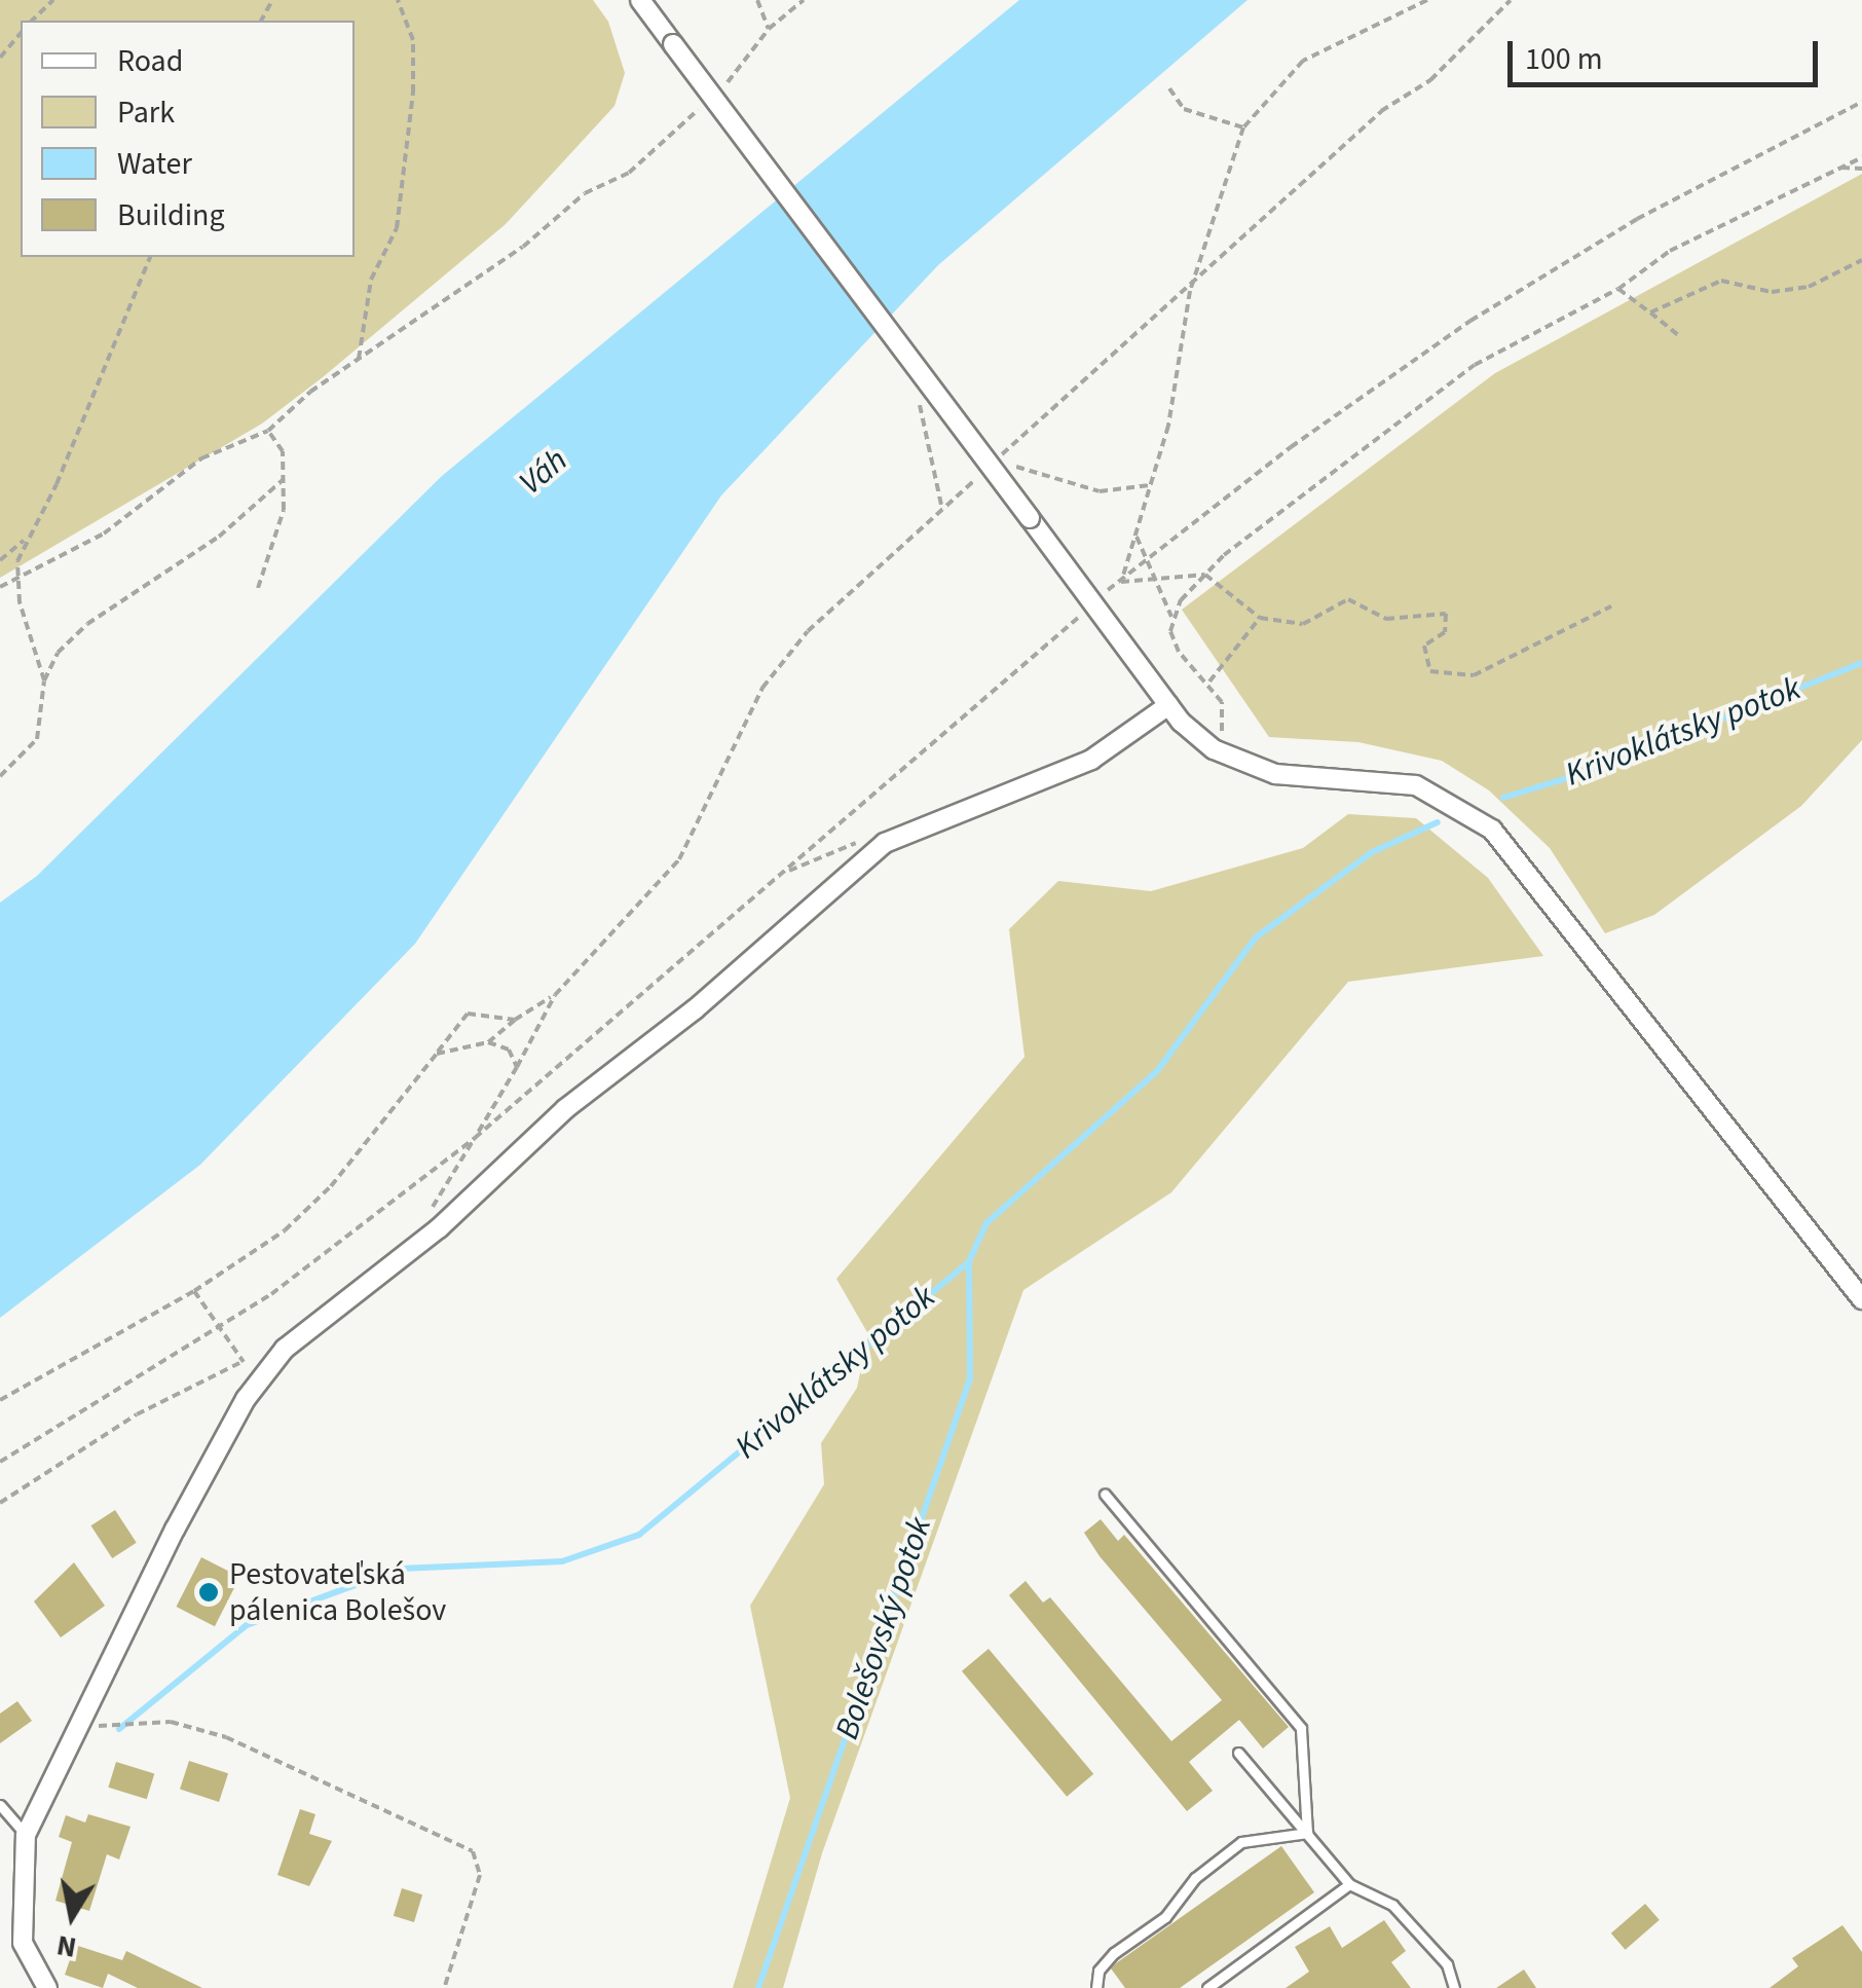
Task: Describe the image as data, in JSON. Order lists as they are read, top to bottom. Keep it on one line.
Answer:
{"water":["Váh","Krivoklátsky potok","Bolešovský potok"],"places":["Pestovateľská pálenica Bolešov"],"legend":["Road","Park","Water","Building"],"scale_bar":"100 m","north":"bottom"}
